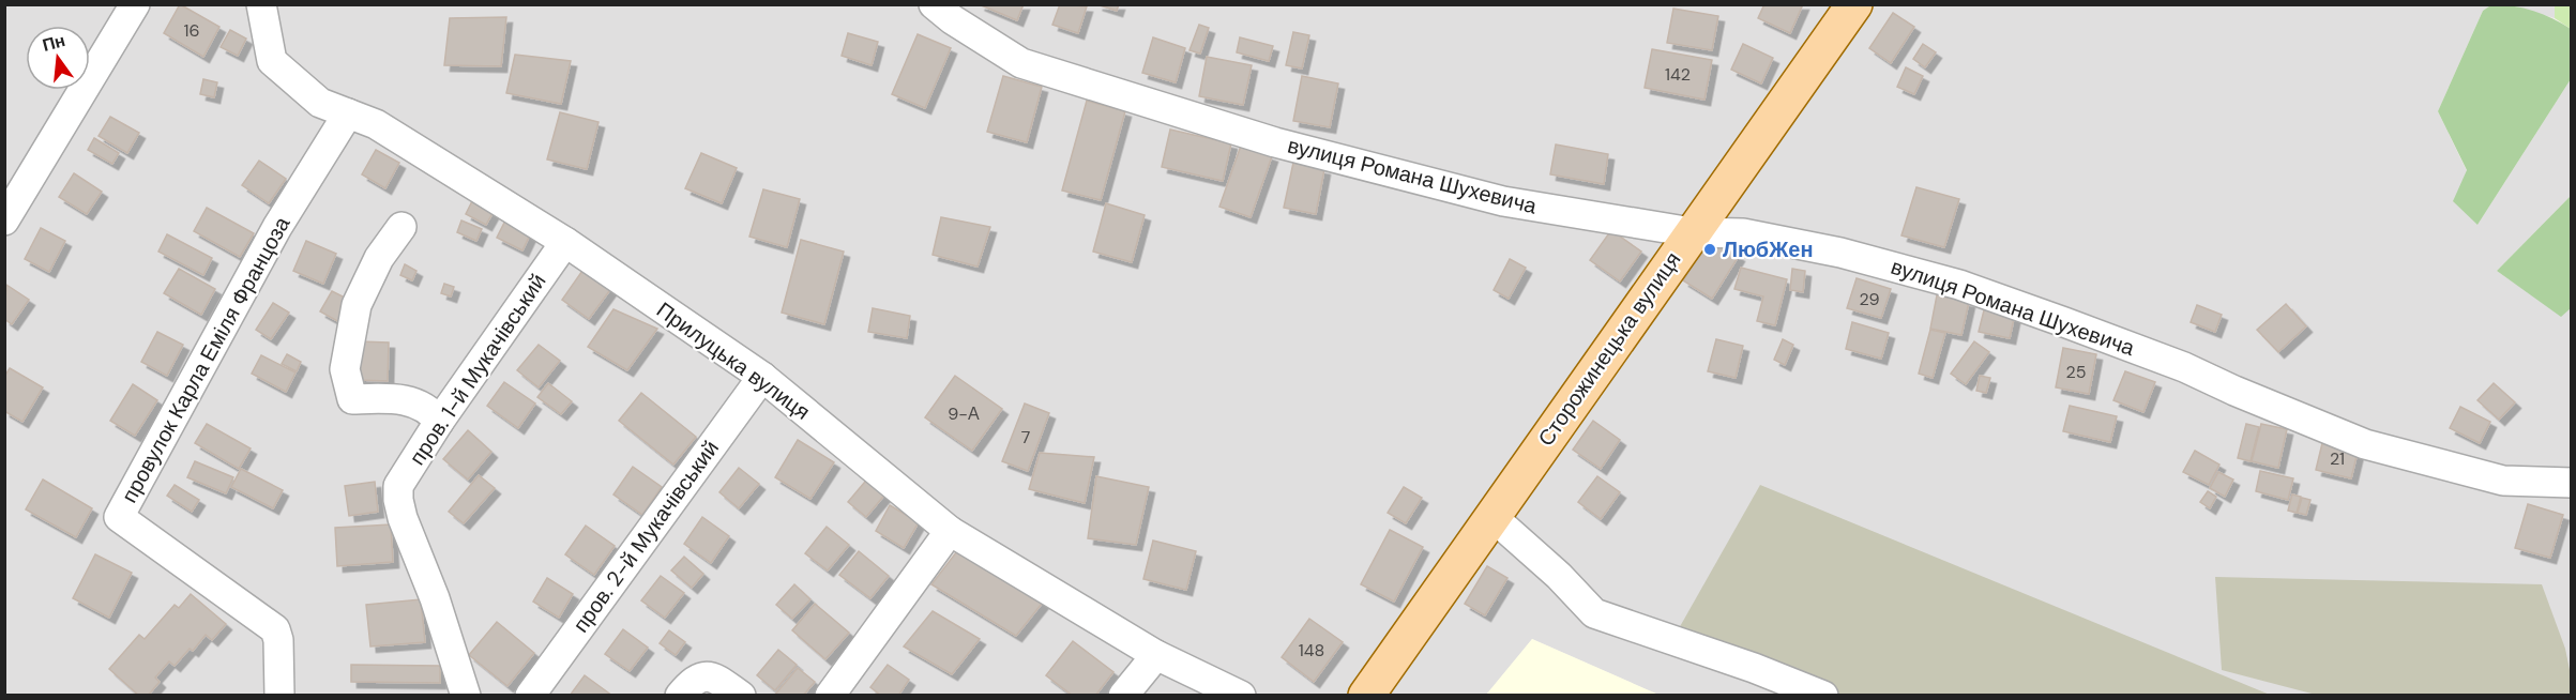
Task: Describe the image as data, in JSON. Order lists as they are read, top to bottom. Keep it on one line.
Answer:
{"streets":{"main road":["Сторожинецька вулиця"],"street":["вулиця Романа Шухевича","провулок Карла Еміля Францоза","Прилуцька вулиця","пров. 1-й Мукачівський","пров. 2-й Мукачівський"]},"crossings":[["вулиця Романа Шухевича","Сторожинецька вулиця"],["провулок Карла Еміля Францоза","Прилуцька вулиця"],["Прилуцька вулиця","пров. 1-й Мукачівський"],["Прилуцька вулиця","пров. 2-й Мукачівський"]],"places":["ЛюбЖен"],"house_numbers":["16","142","29","25","9-А","7","21","148"],"north":"top"}
